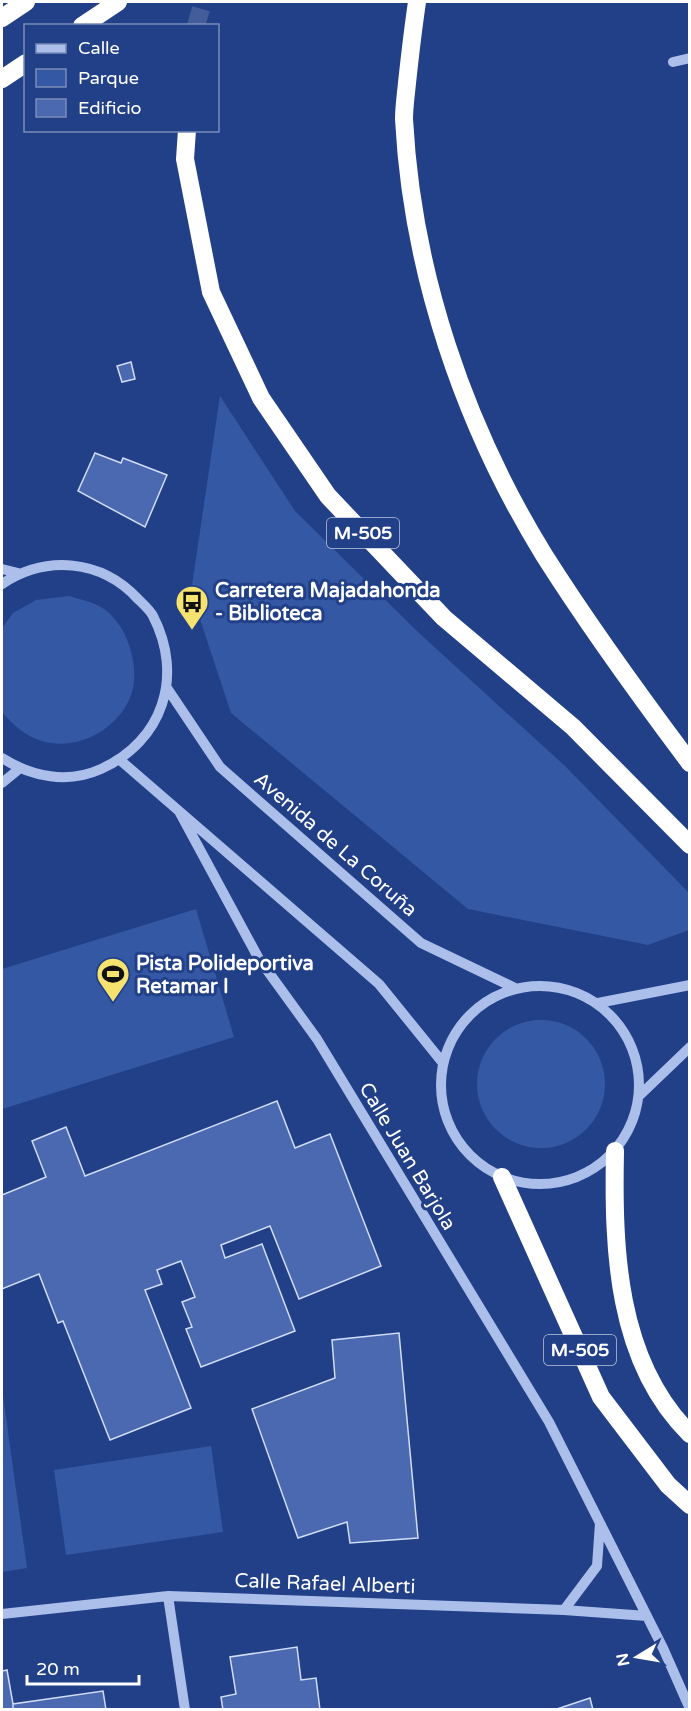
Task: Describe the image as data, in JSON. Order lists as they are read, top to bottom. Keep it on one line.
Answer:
{"streets":{"highway":["M-505"],"street":["Avenida de La Coruña","Calle Juan Barjola","Calle Rafael Alberti"]},"crossings":[["M-505","Avenida de La Coruña"],["Calle Juan Barjola","Calle Rafael Alberti"]],"places":{"bus stop":["Carretera Majadahonda - Biblioteca"],"sports":["Pista Polideportiva Retamar I"]},"legend":["Calle","Parque","Edificio"],"scale_bar":"20 m","north":"left"}
